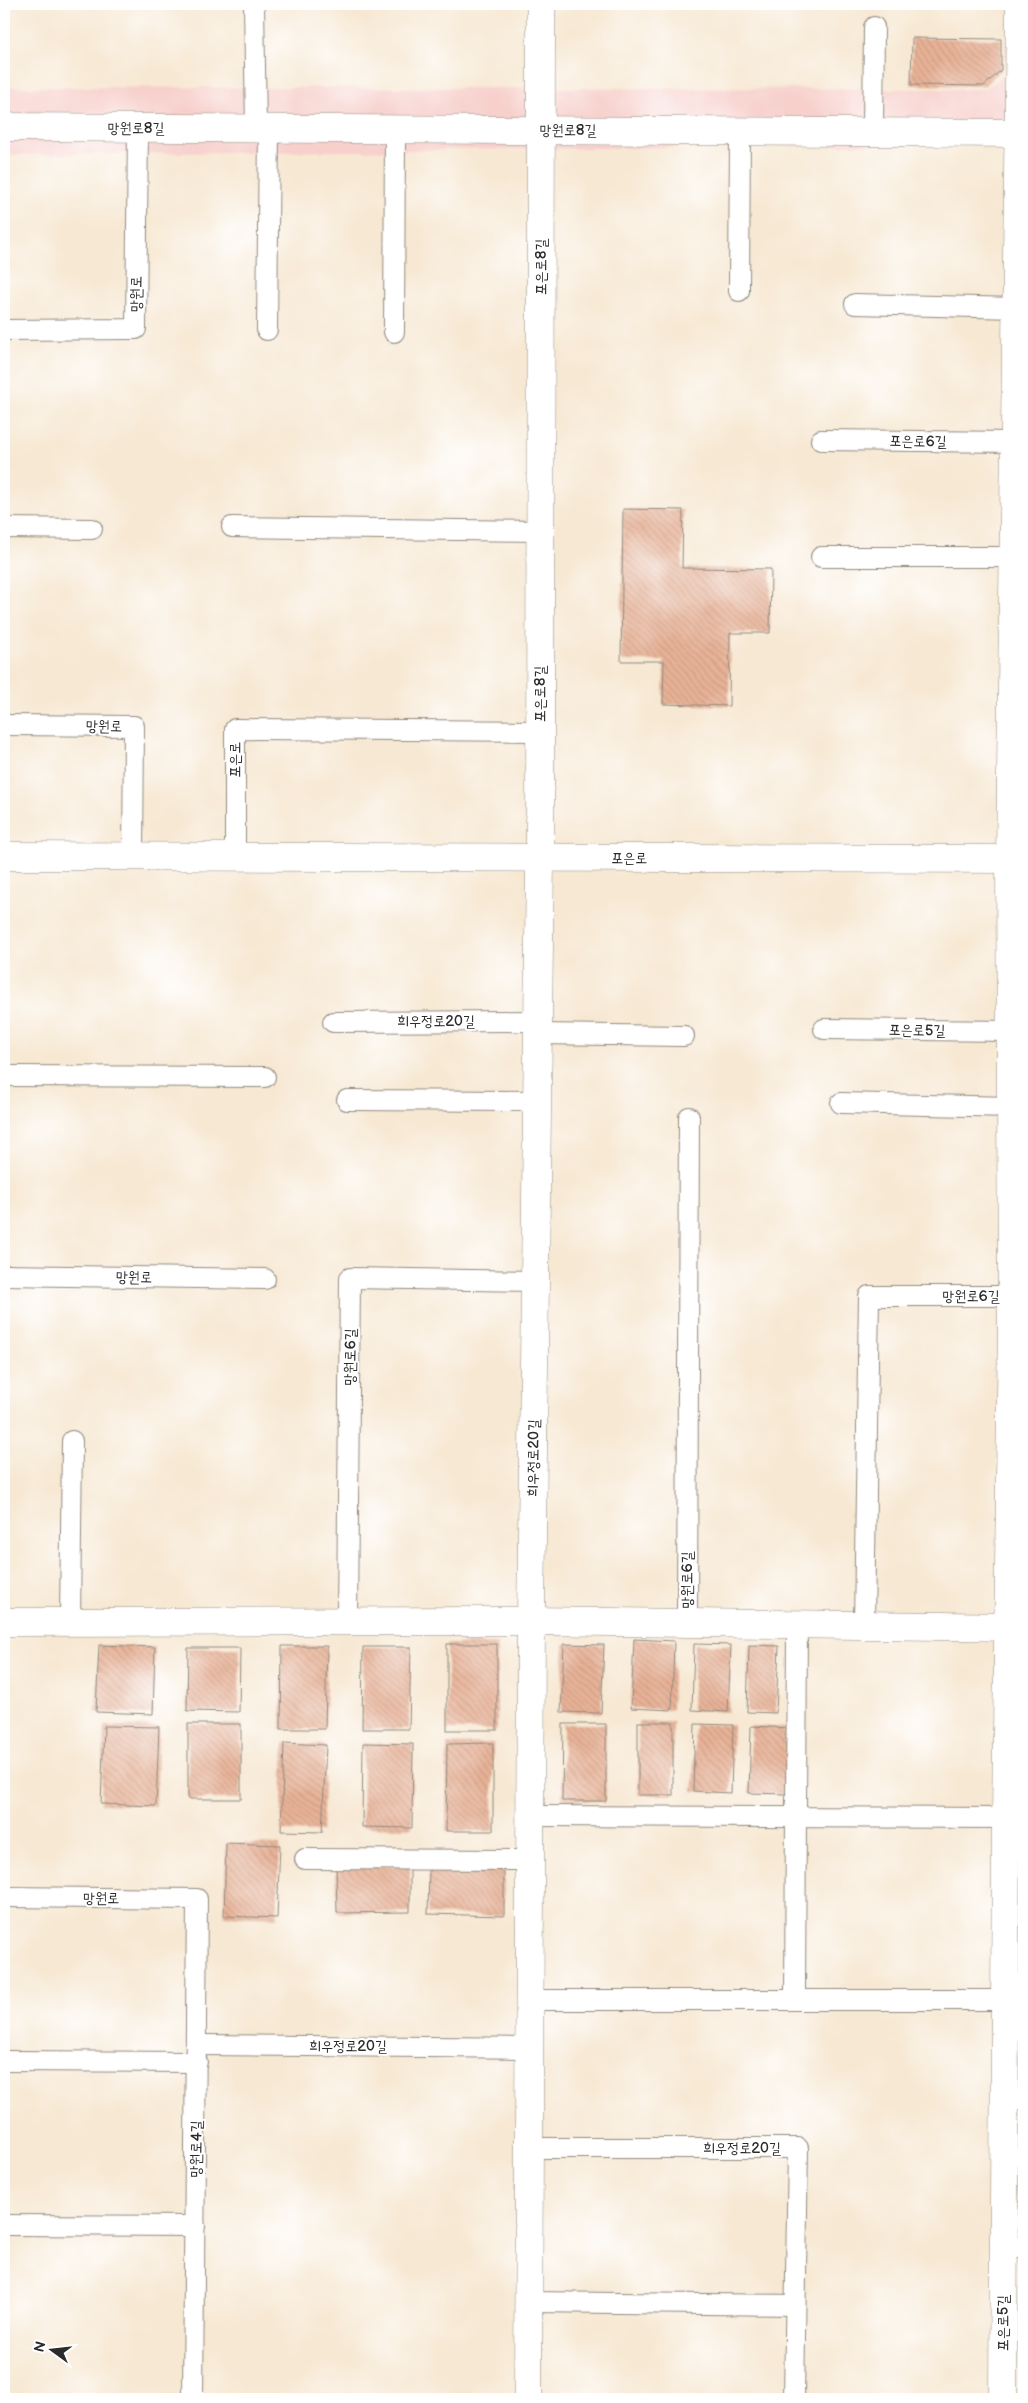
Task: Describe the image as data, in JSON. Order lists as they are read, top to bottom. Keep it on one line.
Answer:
{"streets":{"street":["망원로8길","포은로8길","포은로","희우정로20길","포은로5길","망원로6길"],"lane":["망원로","포은로6길","망원로4길"]},"crossings":[["망원로8길","포은로8길"],["망원로8길","망원로"],["포은로8길","포은로"],["포은로8길","희우정로20길"],["망원로","포은로"],["망원로","망원로4길"],["포은로","희우정로20길"],["포은로","포은로5길"],["희우정로20길","망원로6길"],["희우정로20길","망원로4길"],["포은로5길","망원로6길"]],"north":"left"}
